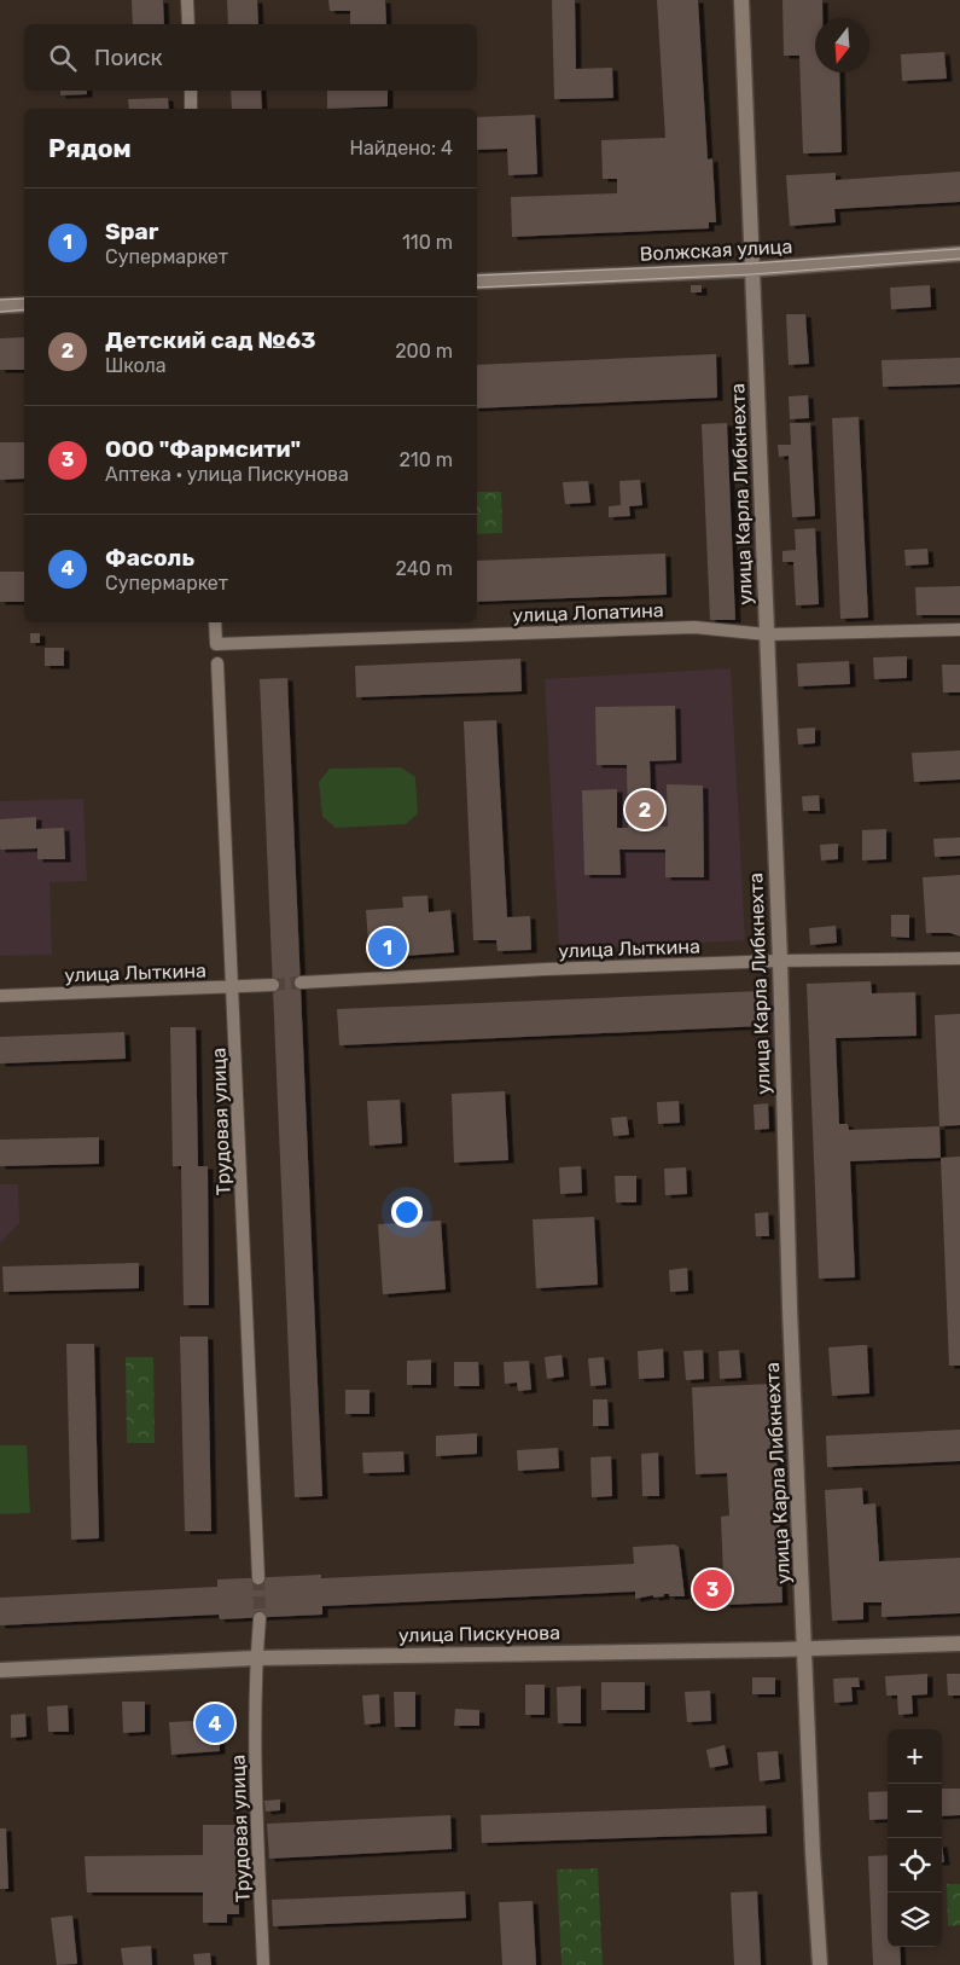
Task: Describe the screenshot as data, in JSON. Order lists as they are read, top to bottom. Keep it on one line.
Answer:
{"streets":{"street":["Волжская улица","улица Карла Либкнехта","улица Лопатина","улица Лыткина","Трудовая улица","улица Пискунова"]},"crossings":[["Волжская улица","улица Карла Либкнехта"],["улица Карла Либкнехта","улица Лопатина"],["улица Карла Либкнехта","улица Лыткина"],["улица Карла Либкнехта","улица Пискунова"],["улица Лыткина","Трудовая улица"],["Трудовая улица","улица Пискунова"]],"north":"bottom","page":{"search":"Поиск","heading":["Рядом","Найдено: 4"],"list":[{"mark":"1","name":"Spar","note":"Супермаркет","value":"110 m"},{"mark":"2","name":"Детский сад №63","note":"Школа","value":"200 m"},{"mark":"3","name":"ООО \"Фармсити\"","note":"Аптека · улица Пискунова","value":"210 m"},{"mark":"4","name":"Фасоль","note":"Супермаркет","value":"240 m"}],"pins":["2","1","3","4"],"map_buttons":["+","−"]}}
